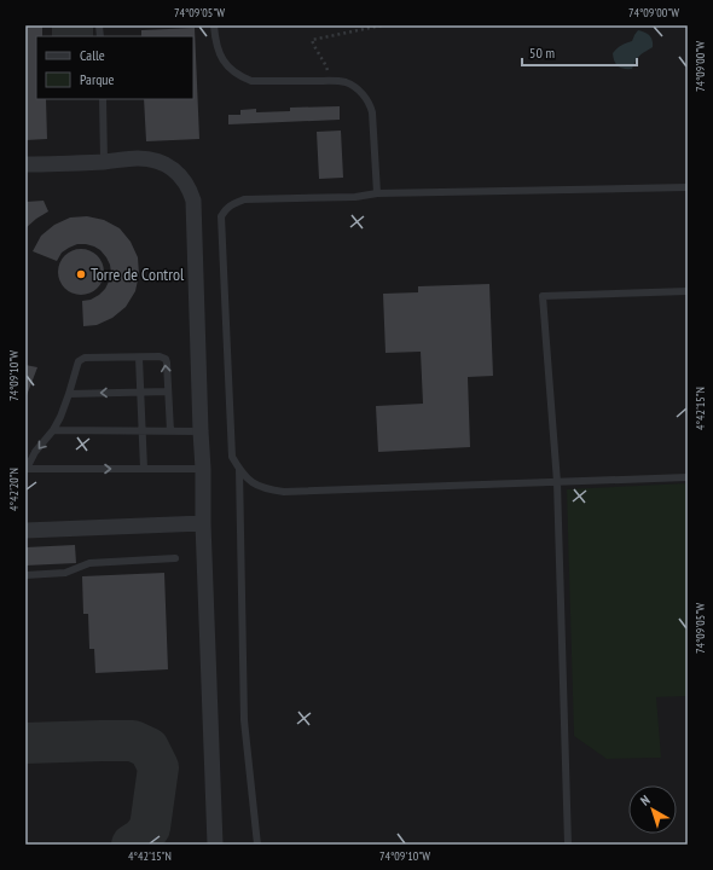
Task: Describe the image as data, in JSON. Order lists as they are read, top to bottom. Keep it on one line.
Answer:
{"places":["Torre de Control"],"legend":["Calle","Parque"],"scale_bar":"50 m","north":"top left","coordinates":["74°09'05\"W","74°09'00\"W","74°09'10\"W","4°42'15\"N","4°42'20\"N"]}
